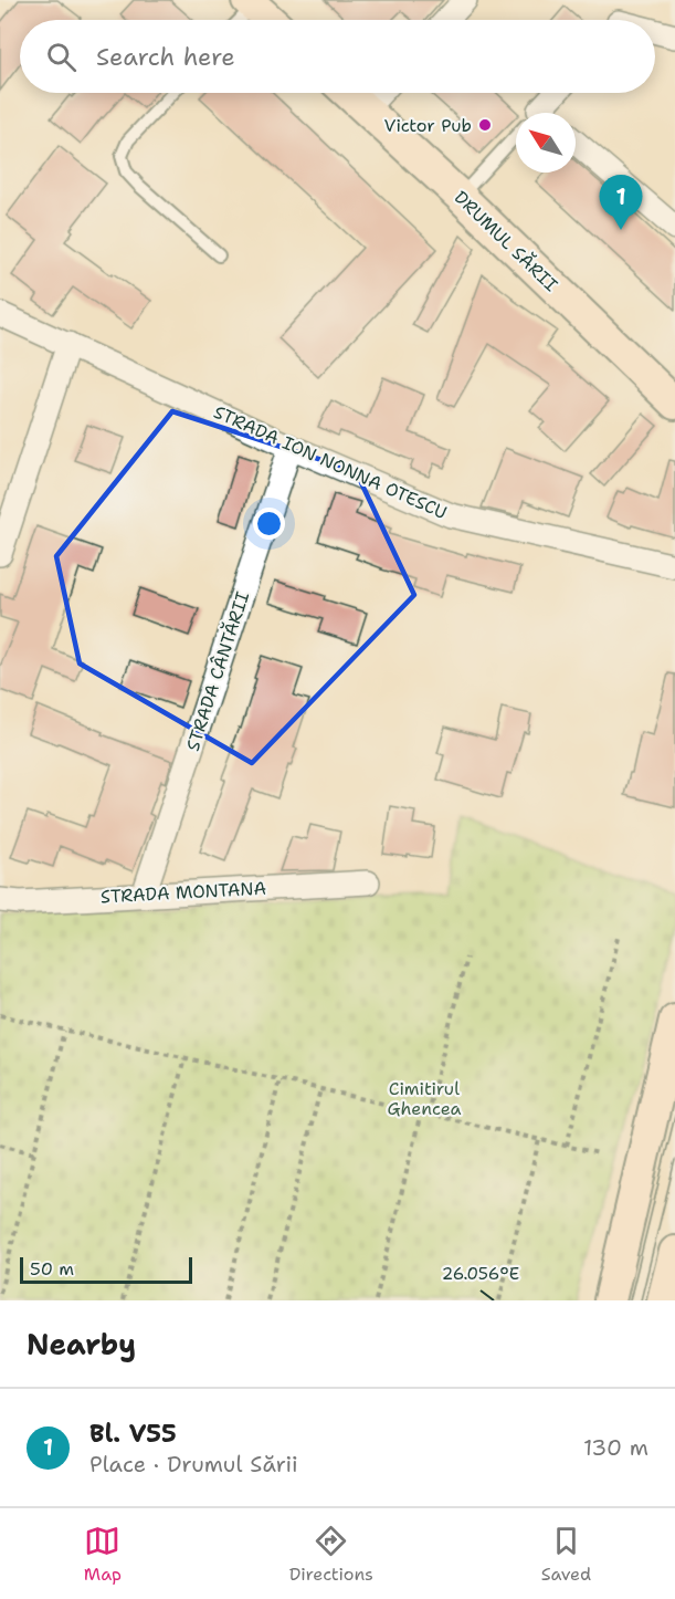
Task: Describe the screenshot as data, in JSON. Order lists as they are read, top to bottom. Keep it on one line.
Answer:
{"streets":{"main road":["DRUMUL SĂRII"],"street":["STRADA ION NONNA OTESCU","STRADA CÂNTĂRII","STRADA MONTANA"]},"crossings":[["STRADA ION NONNA OTESCU","STRADA CÂNTĂRII"],["STRADA CÂNTĂRII","STRADA MONTANA"]],"parks":["Cimitirul Ghencea"],"places":["Victor Pub"],"scale_bar":"50 m","north":"top left","page":{"search":"Search here","pins":"1","scale":"50 m","heading":"Nearby","list":[{"mark":"1","name":"Bl. V55","note":"Place · Drumul Sării","value":"130 m"}],"nav":["Map","Directions","Saved"]},"coordinates":["26.056°E"]}
